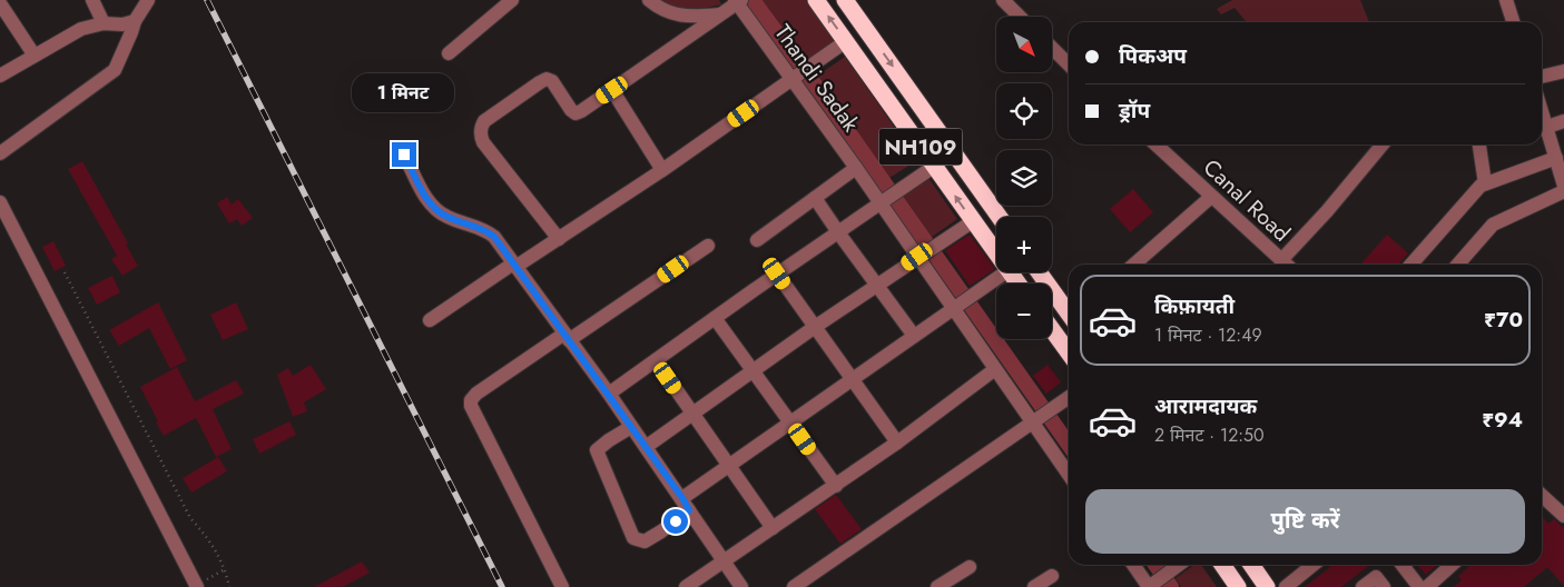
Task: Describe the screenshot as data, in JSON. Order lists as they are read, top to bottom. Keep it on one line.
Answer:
{"streets":{"highway":["NH109"],"street":["Thandi Sadak","Canal Road"]},"north":"bottom right","page":{"map_buttons":["+","−"],"banner":["पिकअप","ड्रॉप"],"bubble":"1 मिनट","list":[{"name":"किफ़ायती","note":"1 मिनट · 12:49","value":"₹70"},{"name":"आरामदायक","note":"2 मिनट · 12:50","value":"₹94"}],"buttons":"पुष्टि करें"}}
